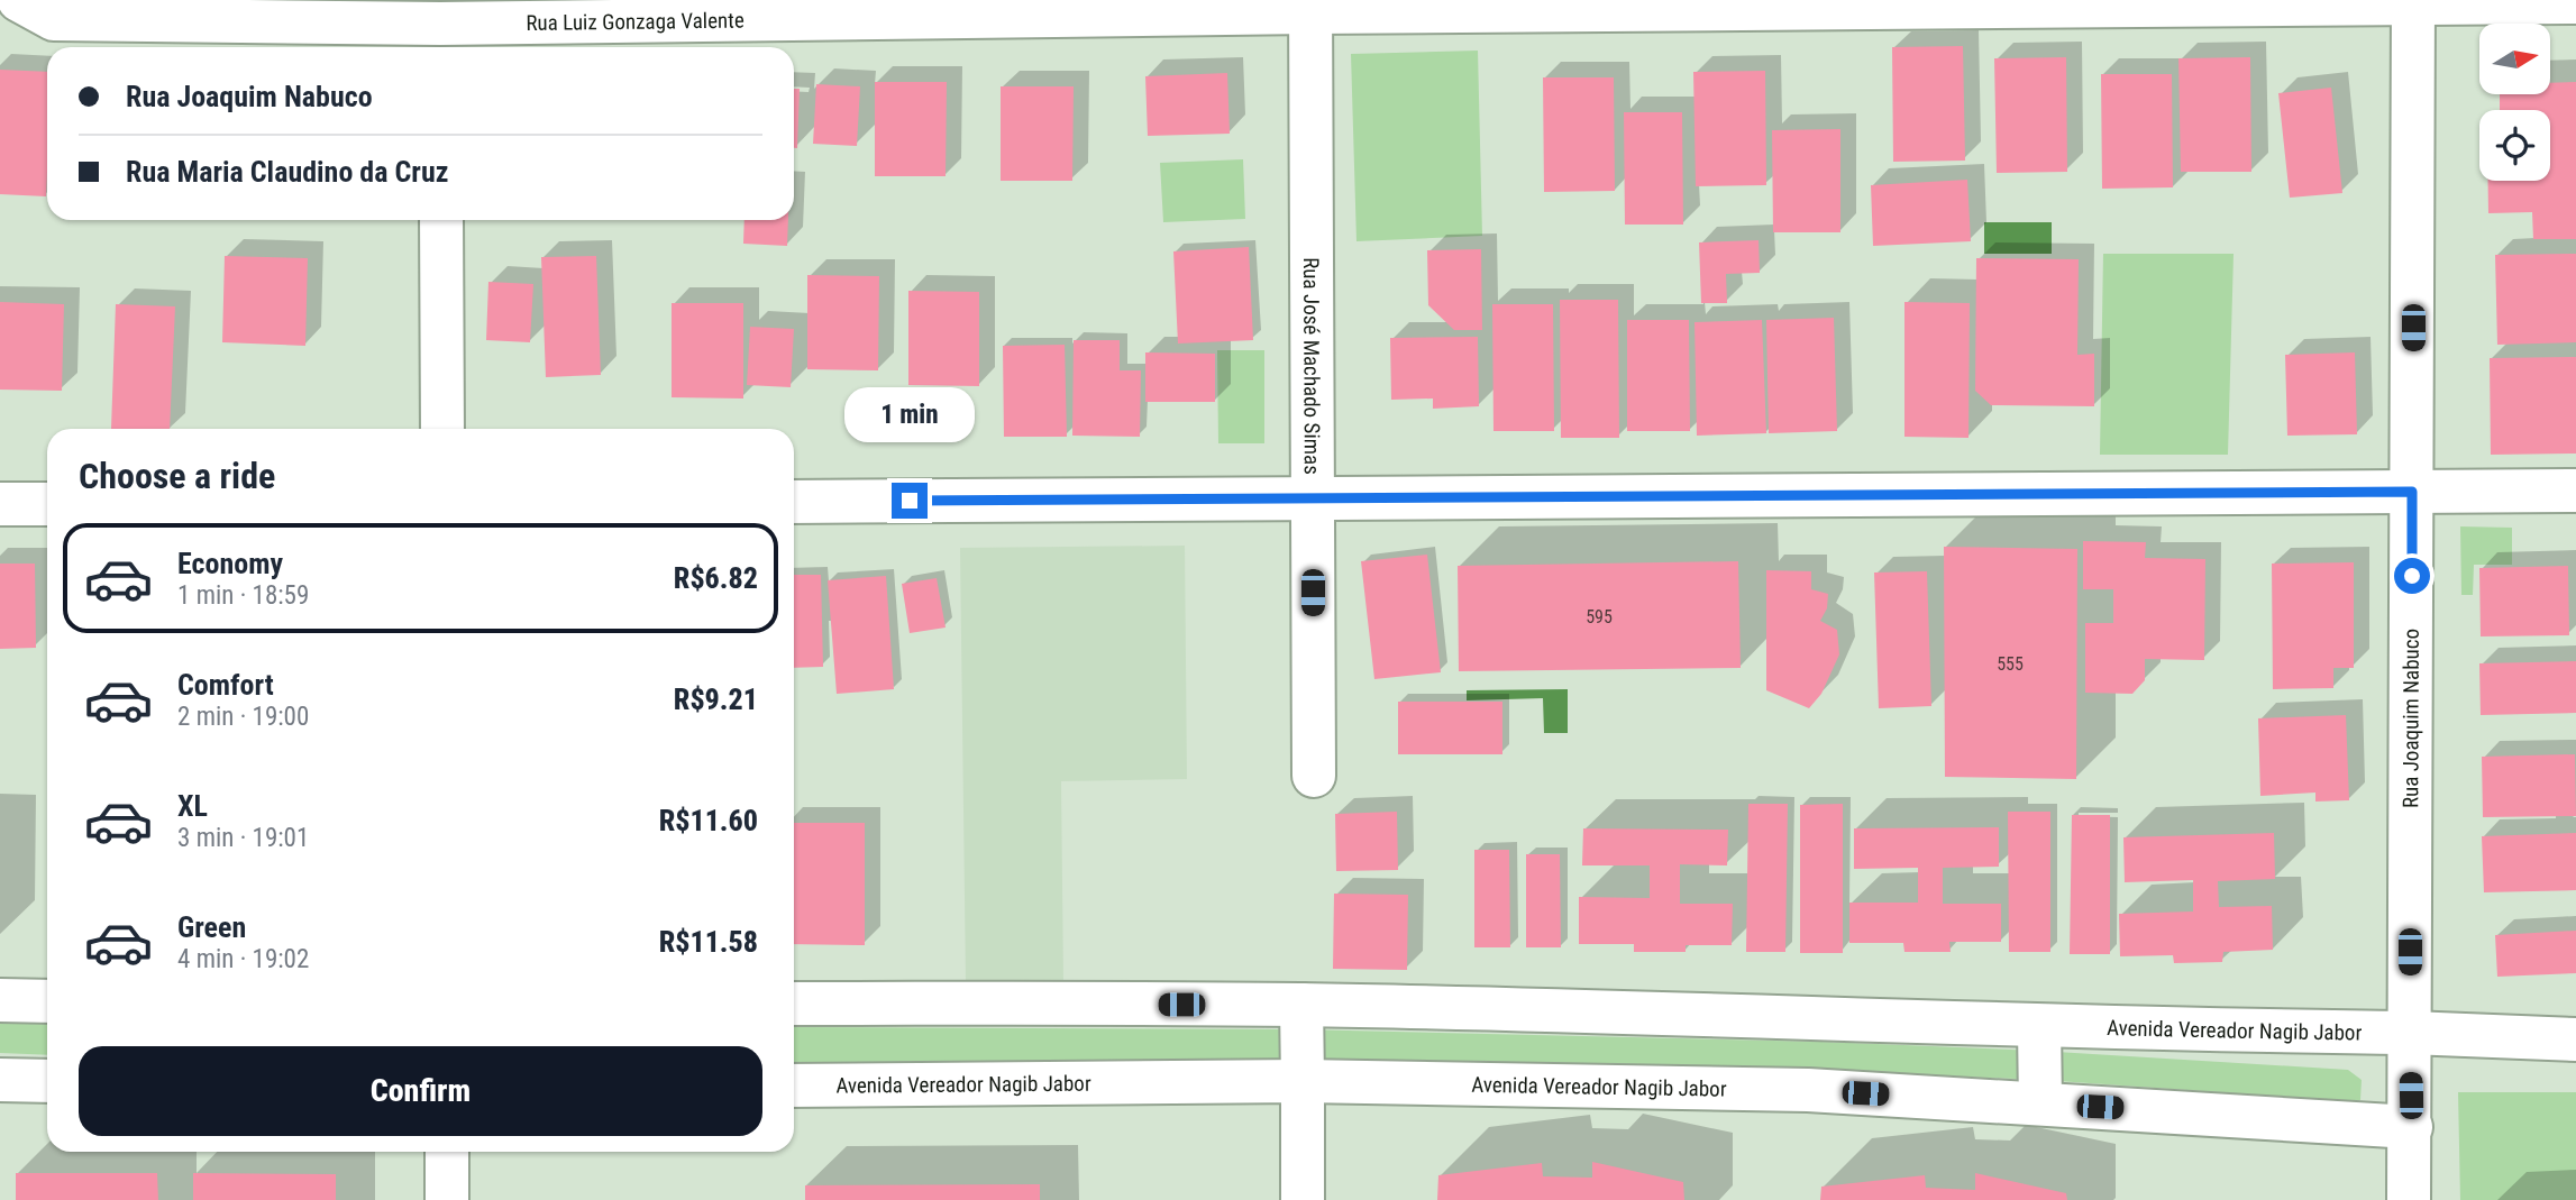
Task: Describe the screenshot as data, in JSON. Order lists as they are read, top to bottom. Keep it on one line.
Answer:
{"streets":{"street":["Rua Luiz Gonzaga Valente","Rua José Machado Simas","Rua Joaquim Nabuco","Avenida Vereador Nagib Jabor"]},"crossings":[["Rua Luiz Gonzaga Valente","Rua José Machado Simas"],["Rua Luiz Gonzaga Valente","Rua Joaquim Nabuco"],["Rua Joaquim Nabuco","Avenida Vereador Nagib Jabor"]],"house_numbers":["595","555"],"north":"right","page":{"banner":["Rua Joaquim Nabuco","Rua Maria Claudino da Cruz"],"bubble":"1 min","heading":"Choose a ride","list":[{"name":"Economy","note":"1 min · 18:59","value":"R$6.82"},{"name":"Comfort","note":"2 min · 19:00","value":"R$9.21"},{"name":"XL","note":"3 min · 19:01","value":"R$11.60"},{"name":"Green","note":"4 min · 19:02","value":"R$11.58"}],"buttons":"Confirm"}}
